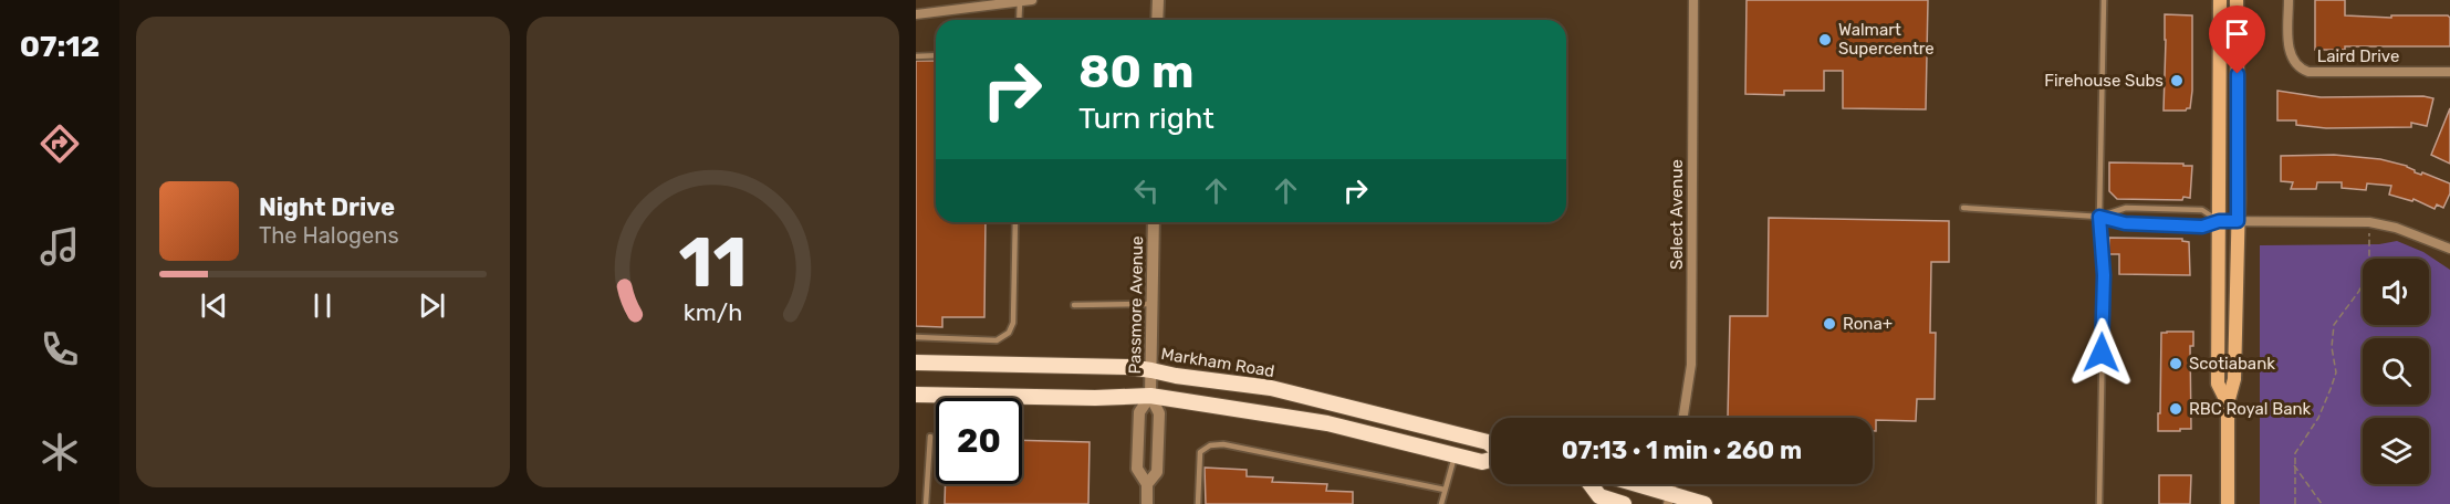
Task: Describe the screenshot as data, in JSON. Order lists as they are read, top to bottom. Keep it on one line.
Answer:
{"streets":{"main road":["Markham Road"],"street":["Laird Drive","Select Avenue","Passmore Avenue"]},"crossings":[["Passmore Avenue","Markham Road"]],"places":["Walmart Supercentre","Firehouse Subs","Rona+","Scotiabank","RBC Royal Bank"],"page":{"tabs":"07:12","turn":["80 m","Turn right"],"song":["Night Drive","The Halogens"],"limit":"20","trip":"07:13 · 1 min · 260 m","gauge":["11","km/h"]}}
